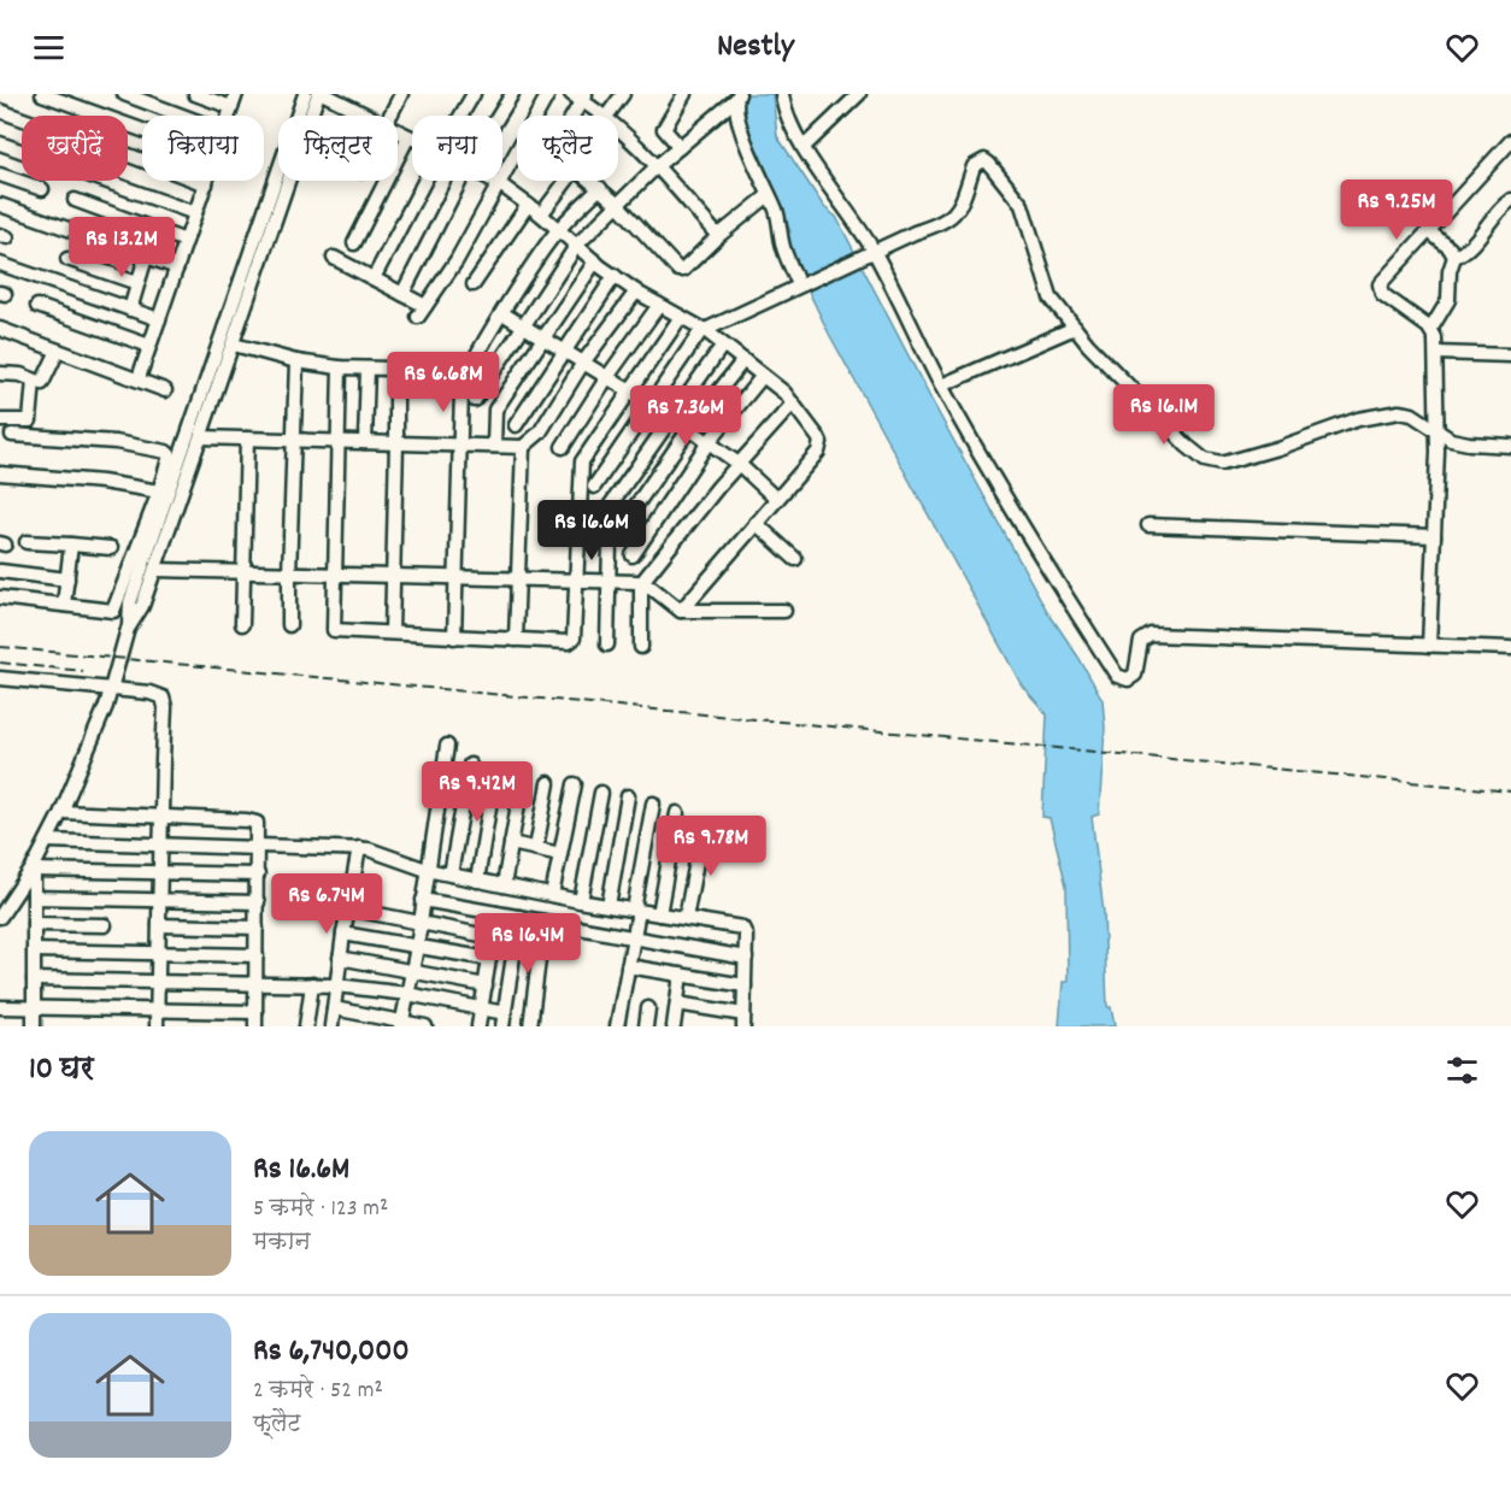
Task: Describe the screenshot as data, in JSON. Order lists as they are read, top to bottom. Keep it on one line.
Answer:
{"page":{"header":"Nestly","chip":["खरीदें","किराया","फ़िल्टर","नया","फ़्लैट"],"price":["Rs 9.25M","Rs 13.2M","Rs 6.68M","Rs 16.1M","Rs 7.36M","Rs 16.6M","Rs 9.42M","Rs 9.78M","Rs 6.74M","Rs 16.4M"],"heading":"10 घर","list":[{"name":"Rs 16.6M","note":"5 कमरे · 123 m² · मकान"},{"name":"Rs 6,740,000","note":"2 कमरे · 52 m² · फ़्लैट"}]}}
